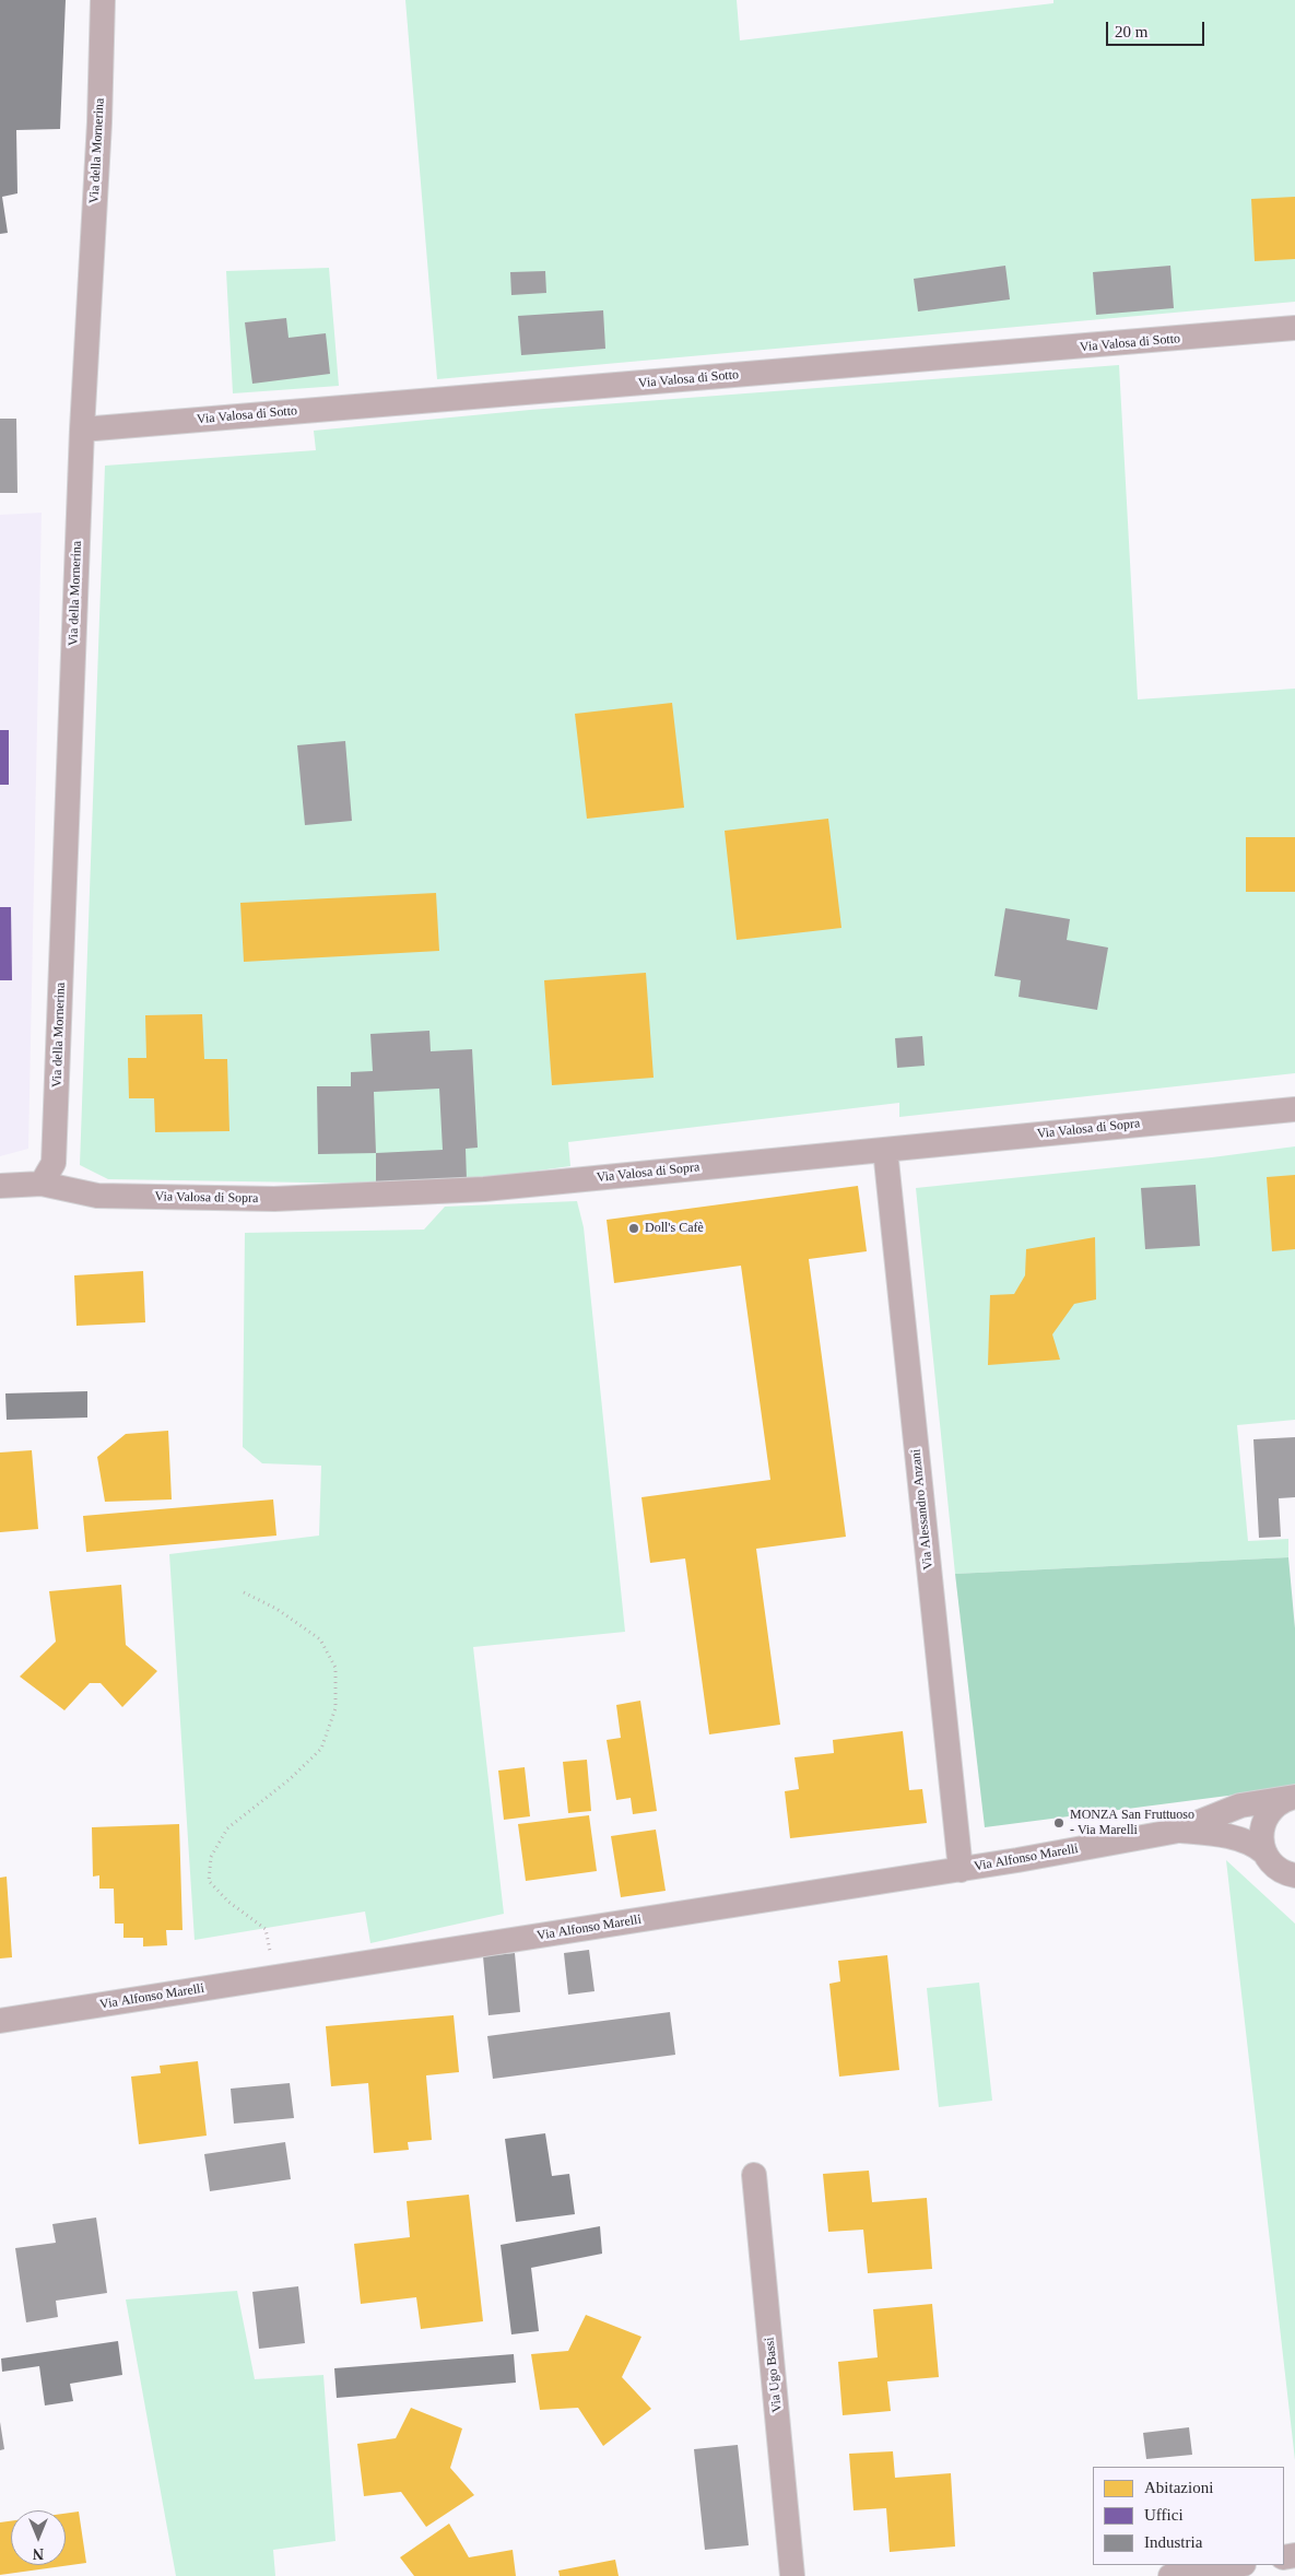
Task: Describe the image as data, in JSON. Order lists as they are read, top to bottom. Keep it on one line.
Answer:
{"streets":{"street":["Via della Mornerina","Via Valosa di Sotto","Via Valosa di Sopra","Via Alessandro Anzani","Via Alfonso Marelli","Via Ugo Bassi"]},"crossings":[["Via della Mornerina","Via Valosa di Sotto"],["Via della Mornerina","Via Valosa di Sopra"],["Via Valosa di Sopra","Via Alessandro Anzani"],["Via Alessandro Anzani","Via Alfonso Marelli"]],"places":["Doll's Cafè","MONZA San Fruttuoso - Via Marelli"],"legend":["Abitazioni","Uffici","Industria"],"scale_bar":"20 m","north":"bottom"}
